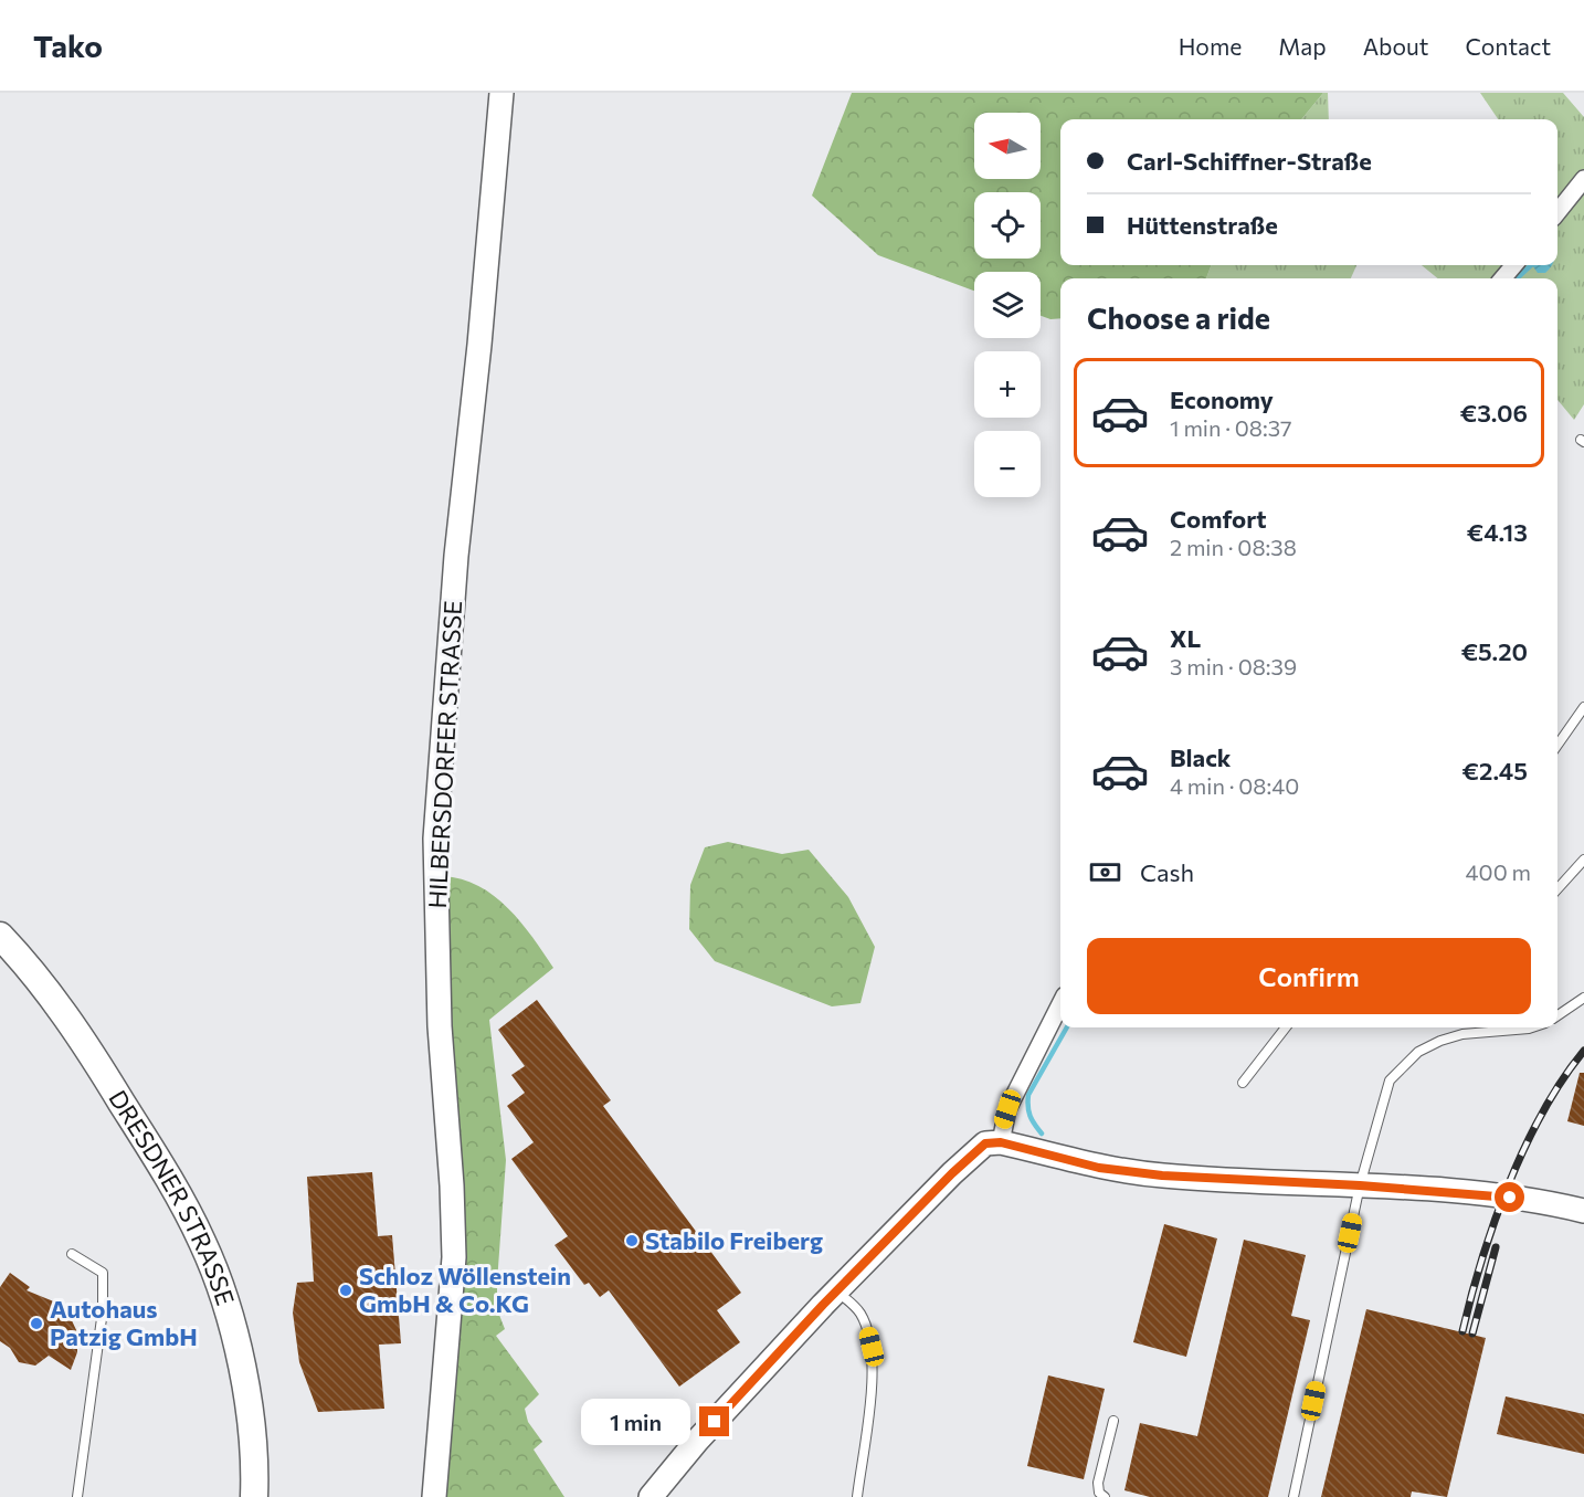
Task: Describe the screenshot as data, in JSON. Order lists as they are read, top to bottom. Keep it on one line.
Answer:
{"streets":{"main road":["HILBERSDORFER STRASSE","DRESDNER STRASSE"]},"places":["Stabilo Freiberg","Schloz Wöllenstein GmbH & Co.KG","Autohaus Patzig GmbH"],"north":"left","page":{"header":"Tako","nav":["Home","Map","About","Contact"],"map_buttons":["+","−"],"banner":["Carl-Schiffner-Straße","Hüttenstraße"],"heading":"Choose a ride","list":[{"name":"Economy","note":"1 min · 08:37","value":"€3.06"},{"name":"Comfort","note":"2 min · 08:38","value":"€4.13"},{"name":"XL","note":"3 min · 08:39","value":"€5.20"},{"name":"Black","note":"4 min · 08:40","value":"€2.45"}],"pay":["Cash","400 m"],"buttons":"Confirm","bubble":"1 min"}}
